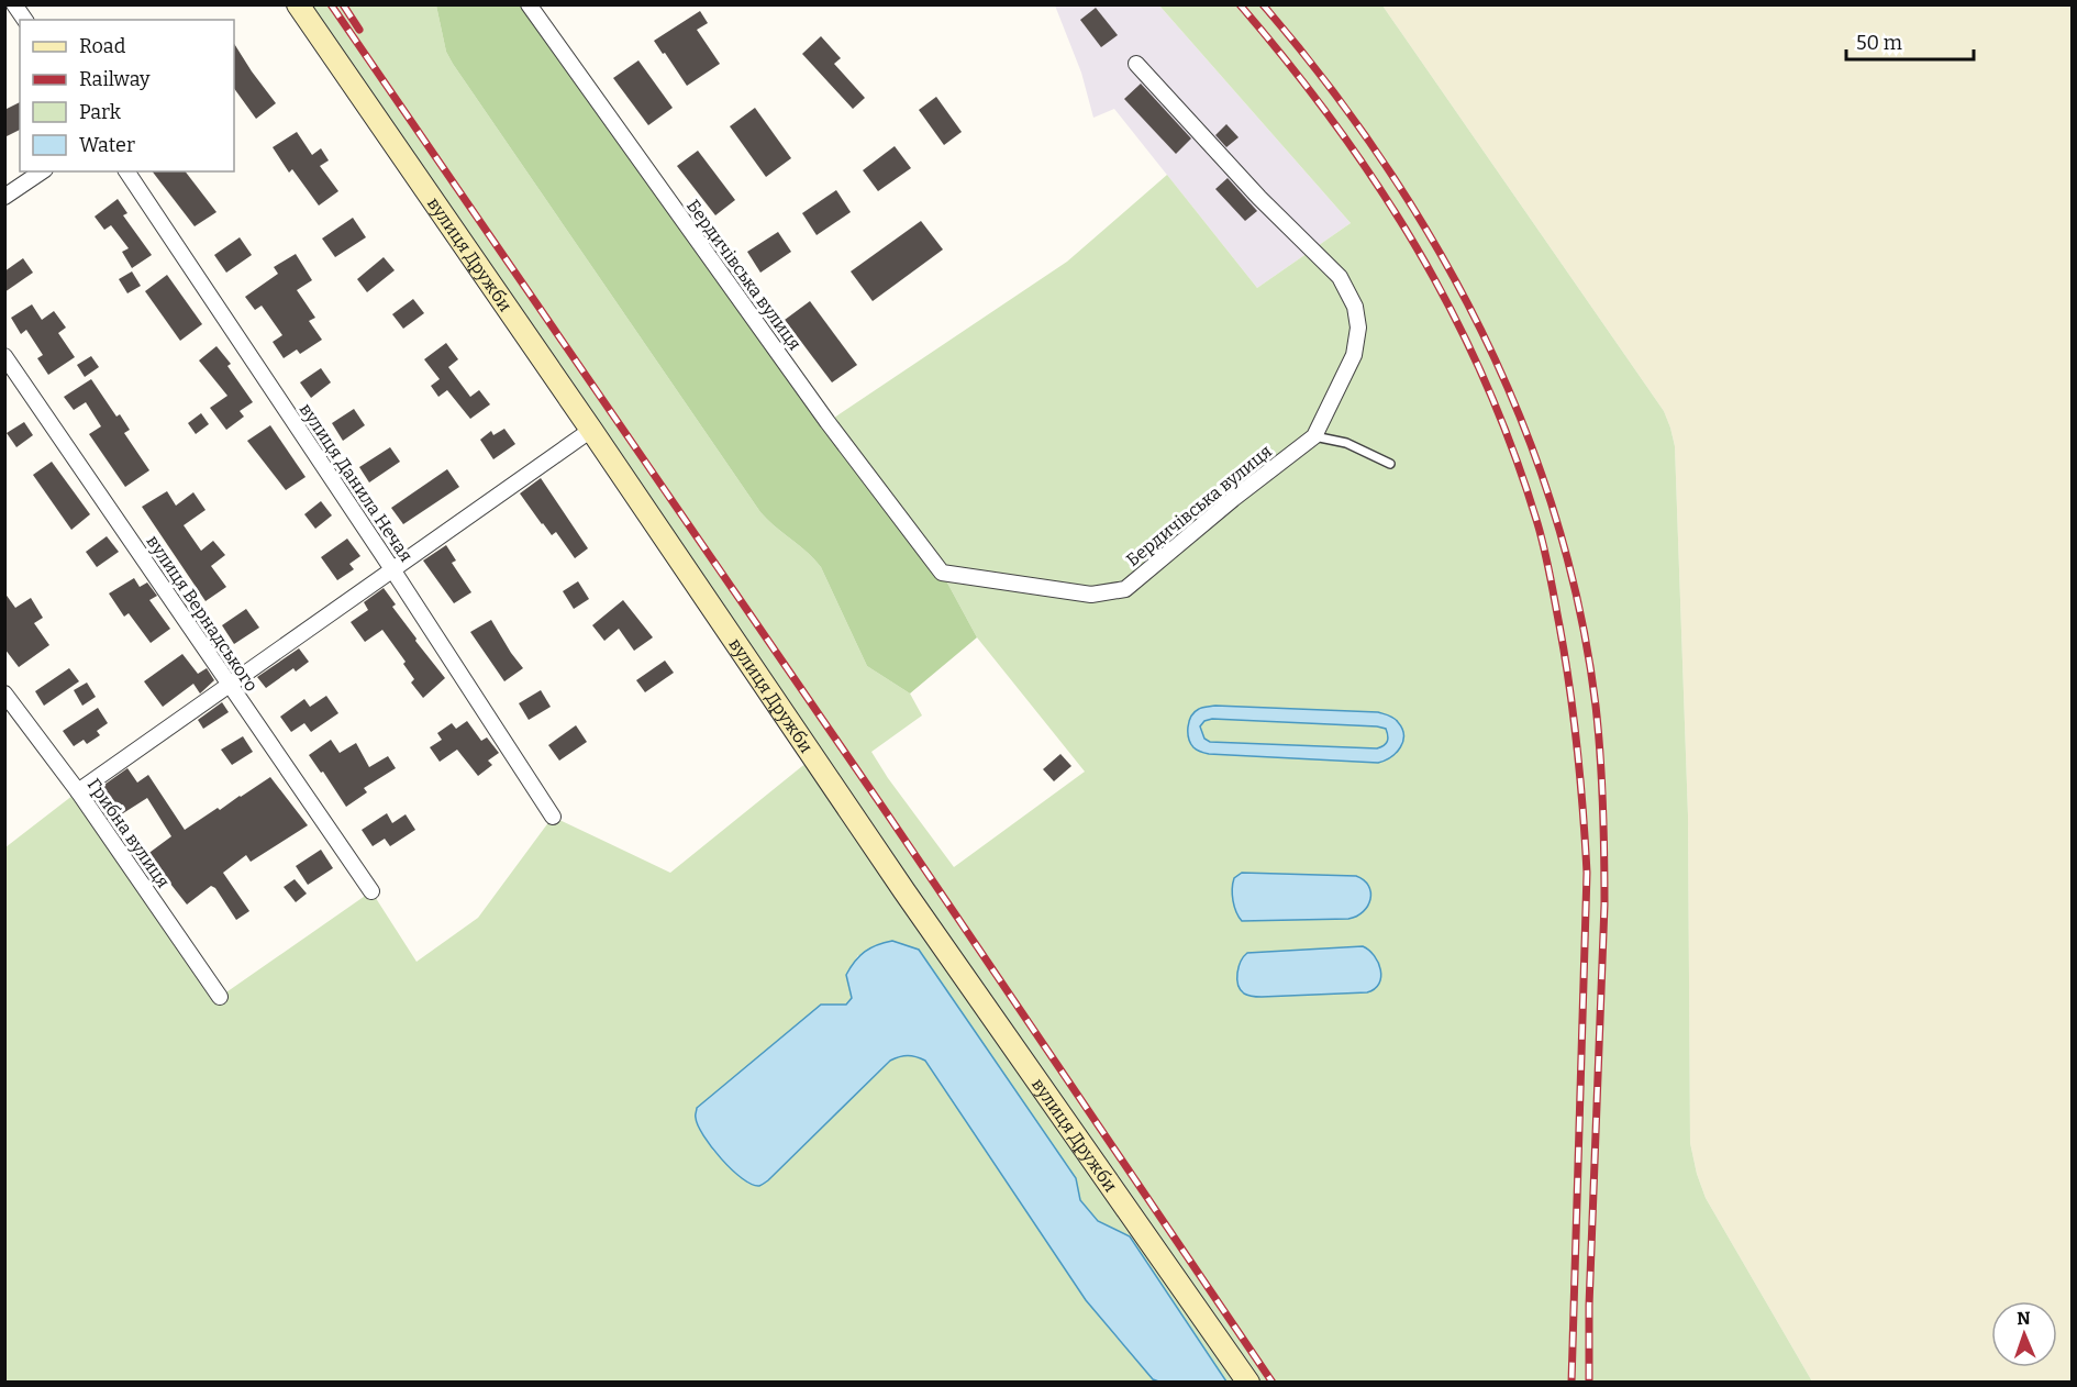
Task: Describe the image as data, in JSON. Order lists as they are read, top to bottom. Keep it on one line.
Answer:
{"streets":{"street":["вулиця Дружби","Бердичівська вулиця","вулиця Данила Нечая","вулиця Вернадського","Грибна вулиця"]},"legend":["Road","Railway","Park","Water"],"scale_bar":"50 m","north":"top"}
